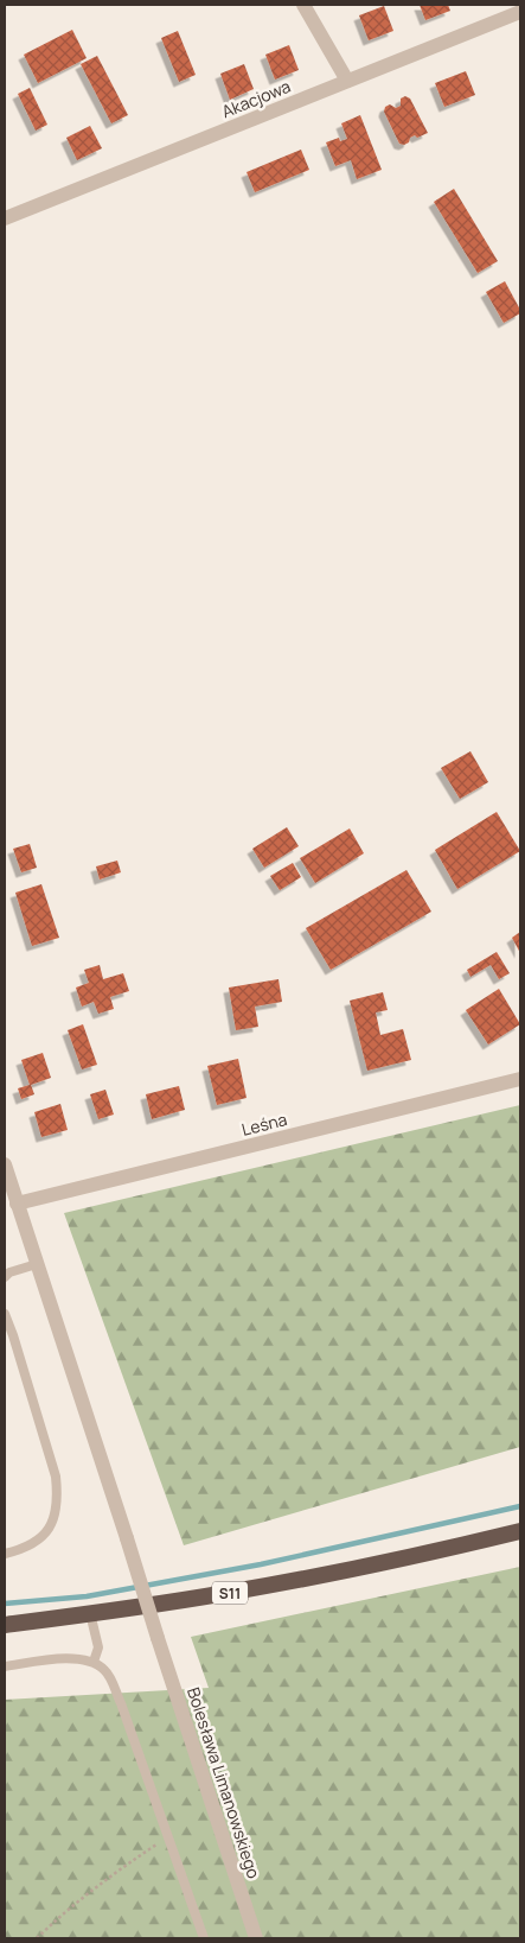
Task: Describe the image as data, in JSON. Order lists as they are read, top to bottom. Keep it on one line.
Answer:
{"streets":{"highway":["S11"],"street":["Akacjowa","Leśna","Bolesława Limanowskiego"]},"crossings":[["Leśna","Bolesława Limanowskiego"]]}
